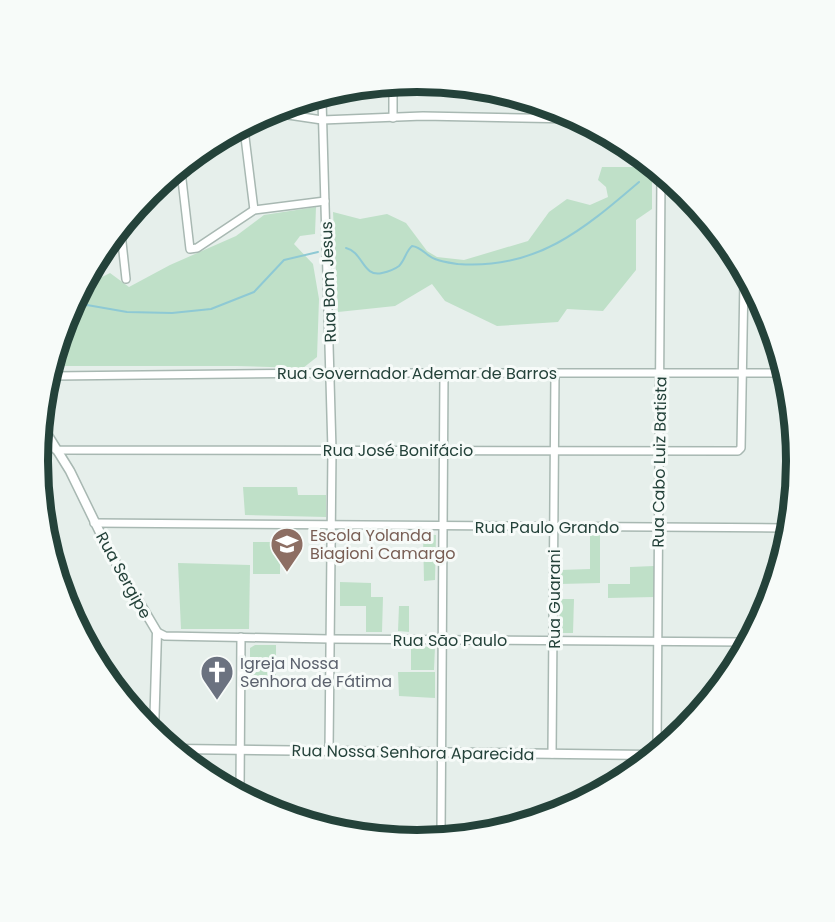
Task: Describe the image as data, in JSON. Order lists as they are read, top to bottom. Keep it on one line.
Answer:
{"streets":{"street":["Rua Bom Jesus","Rua Governador Ademar de Barros","Rua José Bonifácio","Rua Cabo Luiz Batista","Rua Paulo Grando","Rua Sergipe","Rua Guarani","Rua São Paulo","Rua Nossa Senhora Aparecida"]},"crossings":[["Rua Bom Jesus","Rua Governador Ademar de Barros"],["Rua Bom Jesus","Rua José Bonifácio"],["Rua Bom Jesus","Rua Paulo Grando"],["Rua Bom Jesus","Rua São Paulo"],["Rua Bom Jesus","Rua Nossa Senhora Aparecida"],["Rua Governador Ademar de Barros","Rua José Bonifácio"],["Rua Governador Ademar de Barros","Rua Cabo Luiz Batista"],["Rua Governador Ademar de Barros","Rua Guarani"],["Rua José Bonifácio","Rua Cabo Luiz Batista"],["Rua José Bonifácio","Rua Sergipe"],["Rua José Bonifácio","Rua Guarani"],["Rua Cabo Luiz Batista","Rua Paulo Grando"],["Rua Cabo Luiz Batista","Rua São Paulo"],["Rua Paulo Grando","Rua Sergipe"],["Rua Paulo Grando","Rua Guarani"],["Rua Sergipe","Rua São Paulo"],["Rua Guarani","Rua São Paulo"],["Rua Guarani","Rua Nossa Senhora Aparecida"]],"places":{"school or university":["Escola Yolanda Biagioni Camargo"],"church":["Igreja Nossa Senhora de Fátima"]}}
